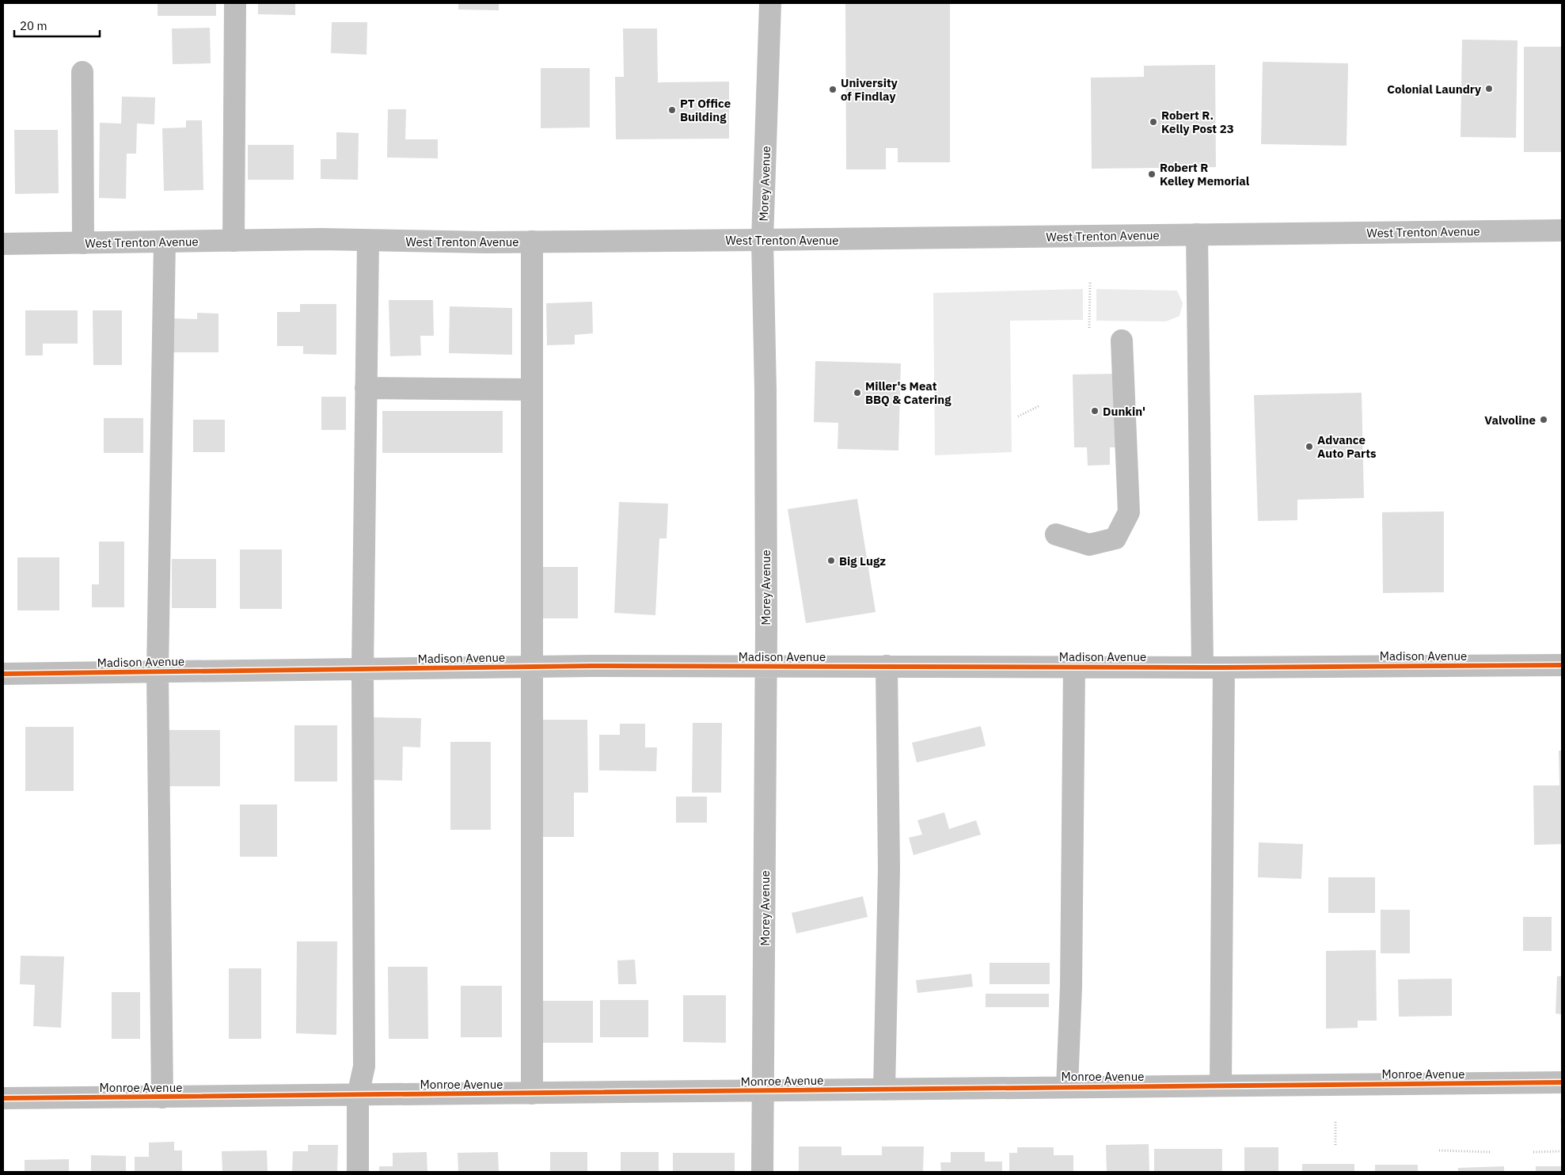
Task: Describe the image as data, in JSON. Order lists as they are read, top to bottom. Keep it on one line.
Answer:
{"streets":{"street":["Morey Avenue","West Trenton Avenue","Madison Avenue","Monroe Avenue"]},"crossings":[["Morey Avenue","West Trenton Avenue"],["Morey Avenue","Madison Avenue"],["Morey Avenue","Monroe Avenue"]],"places":["Colonial Laundry","University of Findlay","PT Office Building","Robert R. Kelly Post 23","Robert R Kelley Memorial","Miller's Meat BBQ & Catering","Dunkin'","Valvoline","Advance Auto Parts","Big Lugz"],"scale_bar":"20 m"}
